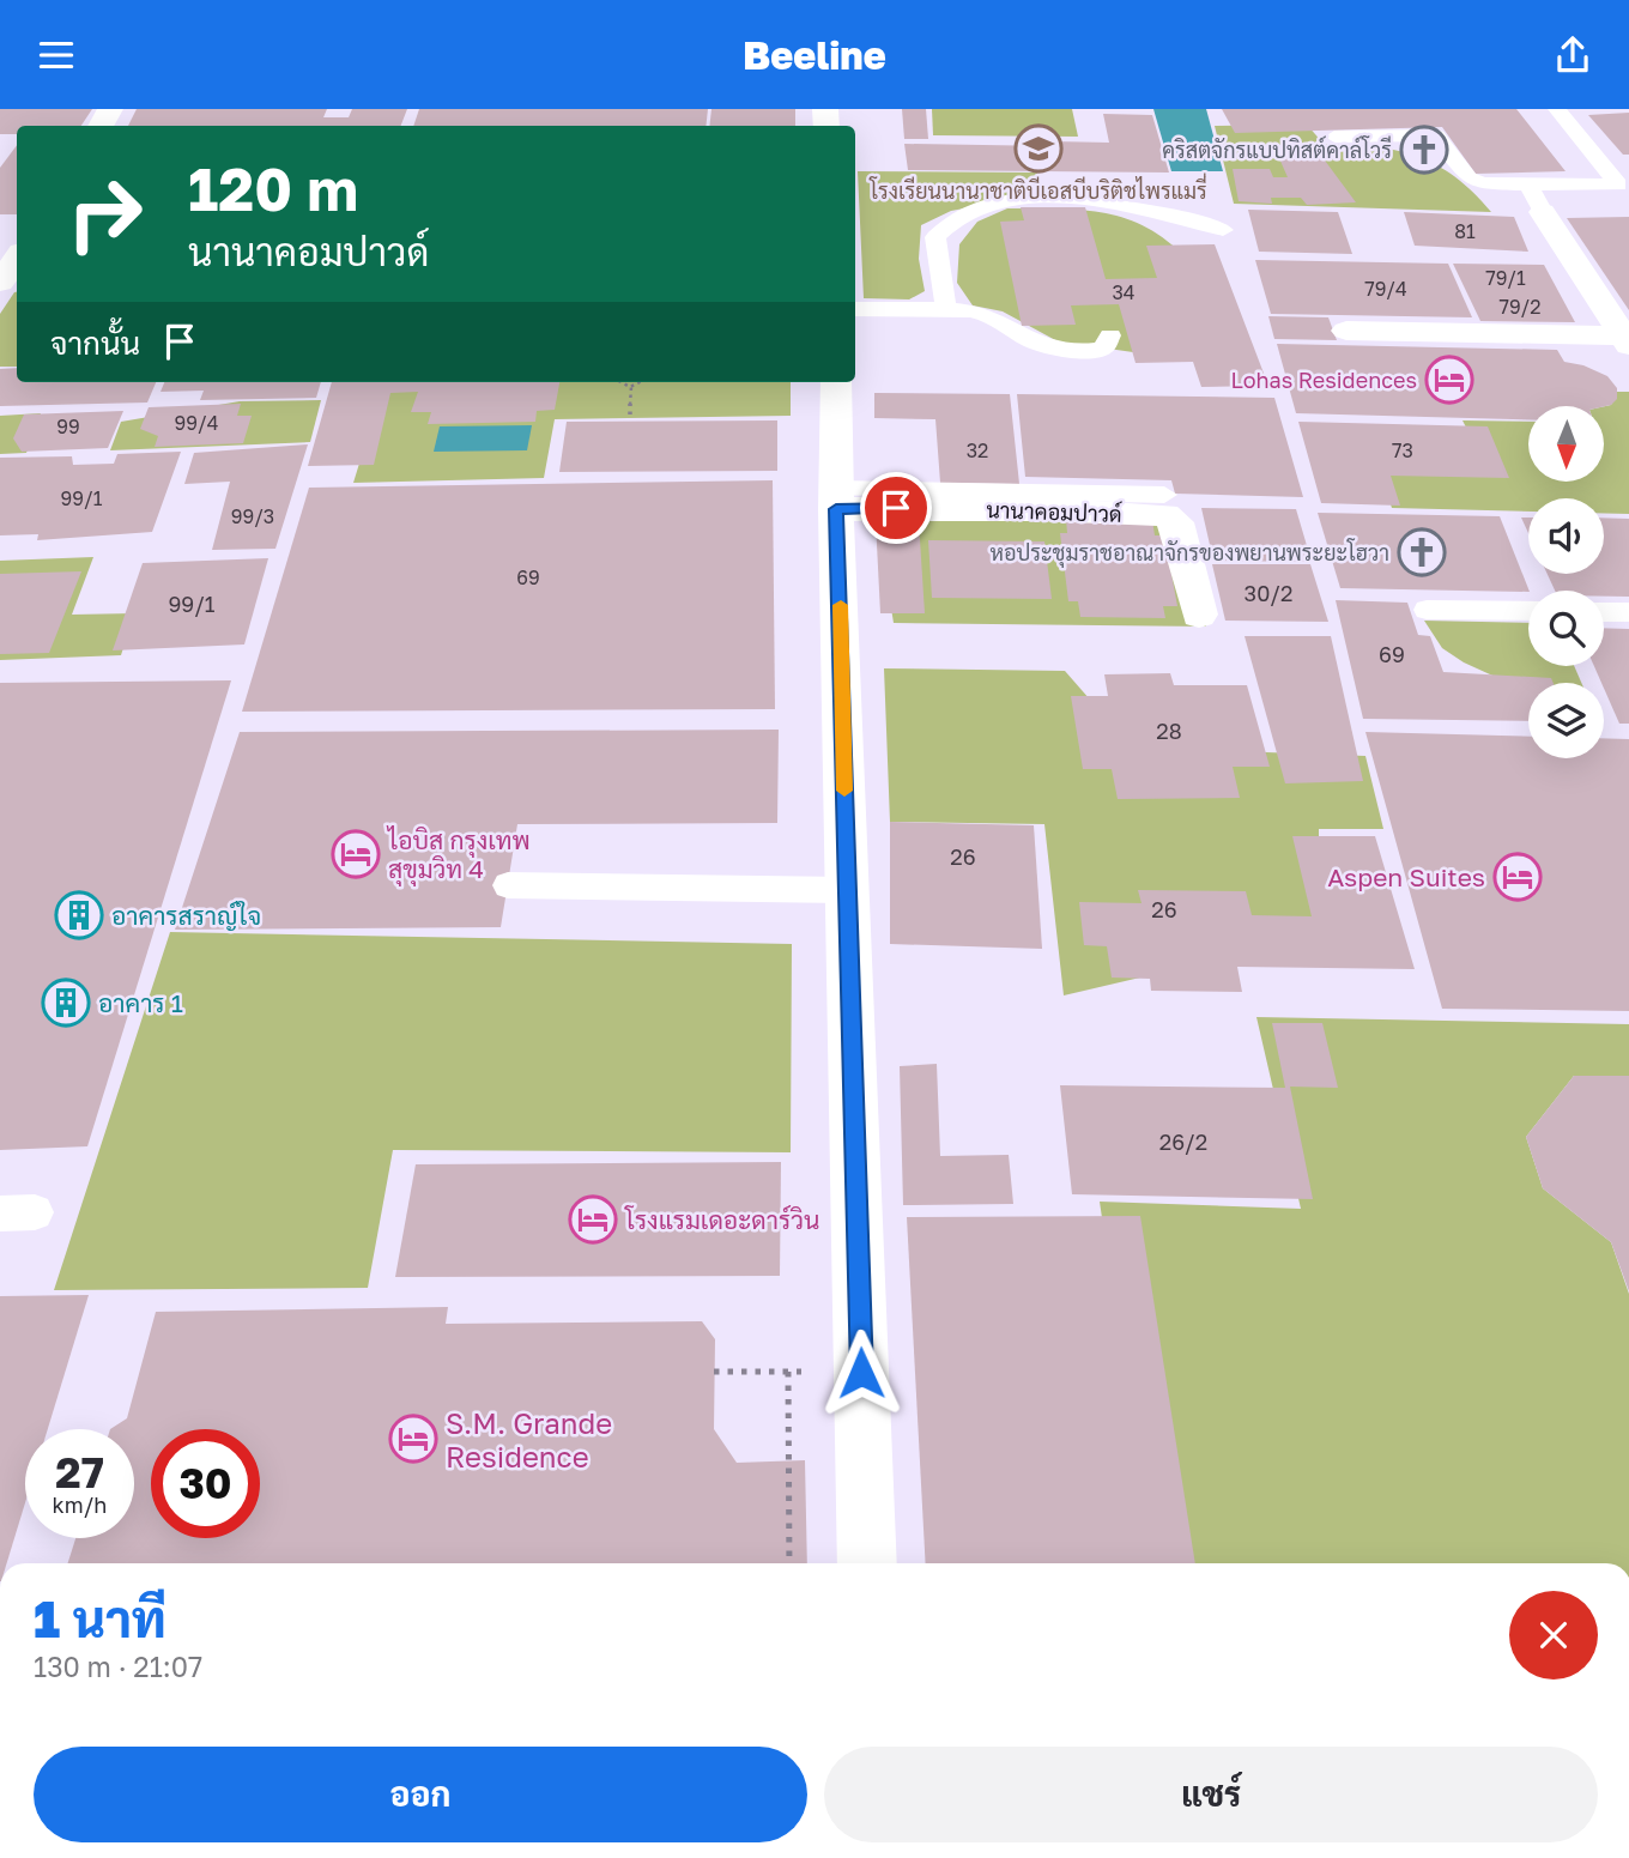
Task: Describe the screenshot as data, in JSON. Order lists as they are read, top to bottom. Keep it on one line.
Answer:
{"streets":{"street":["นานาคอมปาวด์"]},"places":{"school or university":["โรงเรียนนานาชาติบีเอสบีบริติชไพรแมรี่"],"church":["คริสตจักรแบปทิสต์คาล์โวรี","หอประชุมราชอาณาจักรของพยานพระยะโฮวา"],"hotel":["Lohas Residences","ไอบิส กรุงเทพ สุขุมวิท 4","Aspen Suites","โรงแรมเดอะดาร์วิน","S.M. Grande Residence"],"building":["อาคารสราญ์ใจ","อาคาร 1"]},"house_numbers":["81","79/1","79/4","34","79/2","99/4","99","32","73","99/1","99/3","69","30/2","99/1","69","28","26","26","26/2"],"north":"bottom","page":{"header":"Beeline","turn":["120 m","นานาคอมปาวด์"],"then":"จากนั้น","speed":"27 km/h","limit":"30","heading":["1 นาที","130 m · 21:07"],"buttons":["ออก","แชร์"]}}
